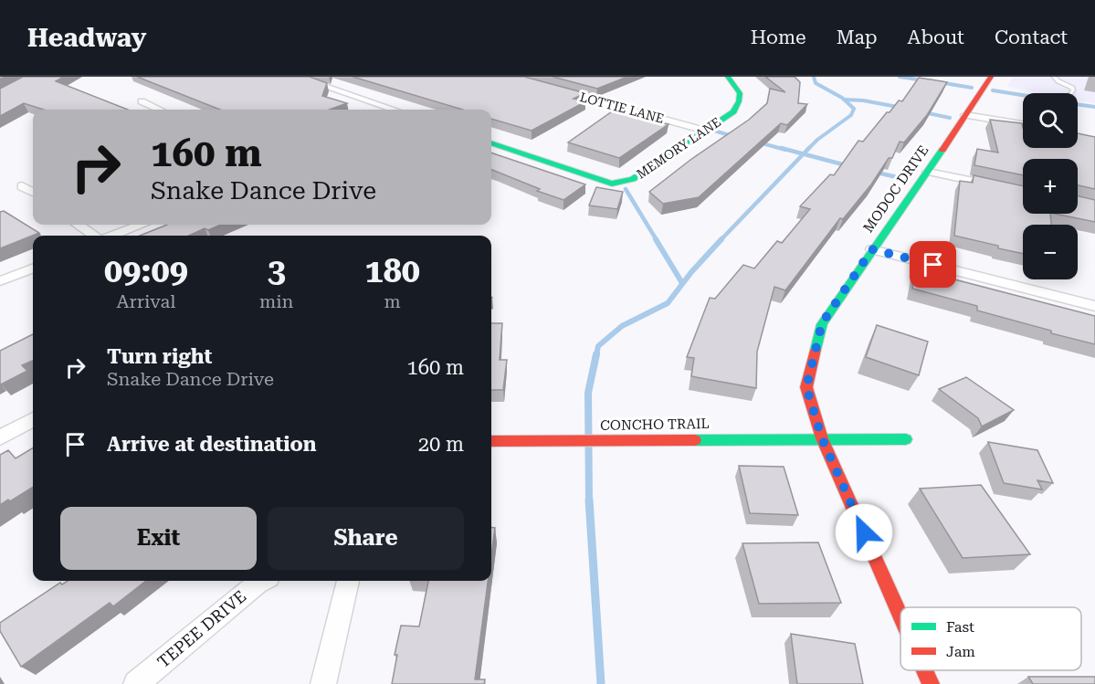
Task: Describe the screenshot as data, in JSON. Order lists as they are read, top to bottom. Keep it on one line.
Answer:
{"streets":{"street":["LOTTIE LANE","MEMORY LANE","MODOC DRIVE","CONCHO TRAIL","TEPEE DRIVE"]},"crossings":[["LOTTIE LANE","MEMORY LANE"],["MODOC DRIVE","CONCHO TRAIL"]],"legend":["Fast","Jam"],"page":{"header":"Headway","nav":["Home","Map","About","Contact"],"map_buttons":["+","−"],"turn":["160 m","Snake Dance Drive"],"eta":["09:09","Arrival","3","min","180","m"],"list":[{"name":"Turn right","note":"Snake Dance Drive","value":"160 m"},{"name":"Arrive at destination","value":"20 m"}],"buttons":["Exit","Share"]}}
